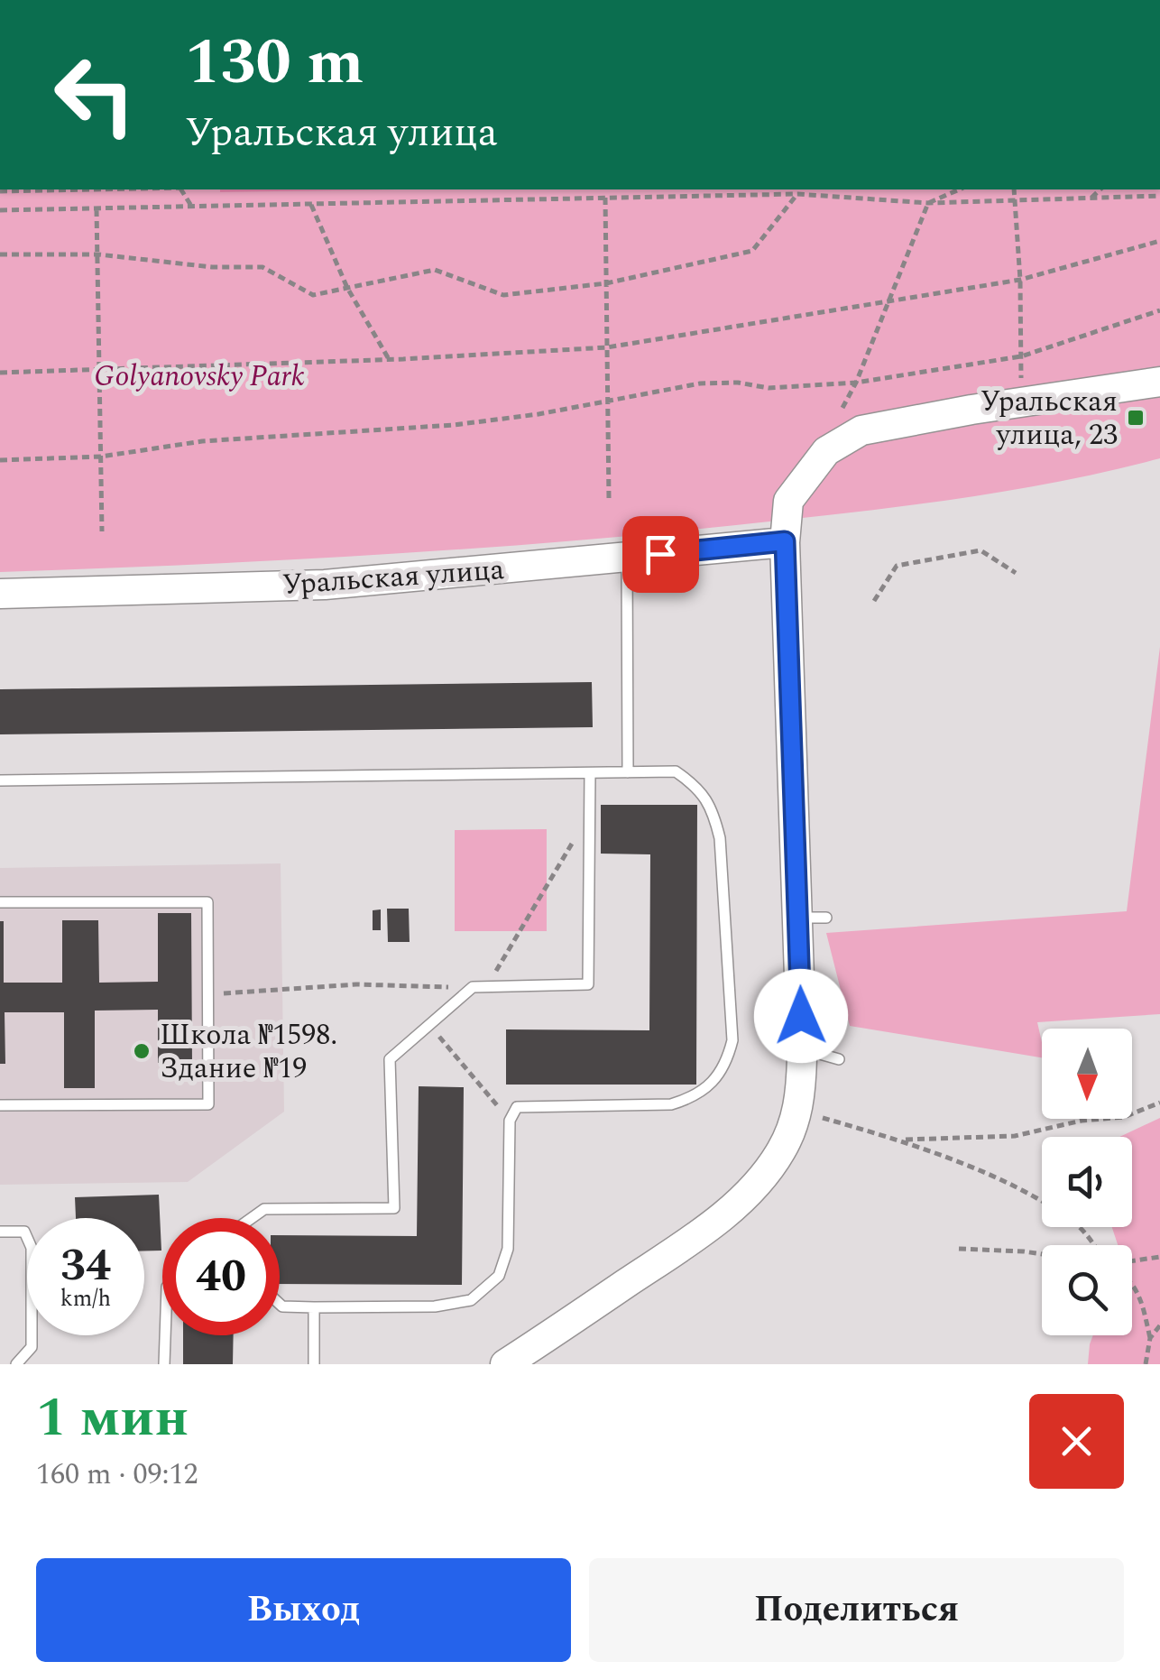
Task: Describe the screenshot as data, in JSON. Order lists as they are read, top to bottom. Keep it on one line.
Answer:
{"streets":{"main road":["Уральская улица"]},"parks":["Golyanovsky Park"],"places":{"transit":["Уральская улица, 23"],"other":["Школа №1598. Здание №19"]},"north":"bottom","page":{"turn":["130 m","Уральская улица"],"speed":"34 km/h","limit":"40","heading":["1 мин","160 m · 09:12"],"buttons":["Выход","Поделиться"]}}
